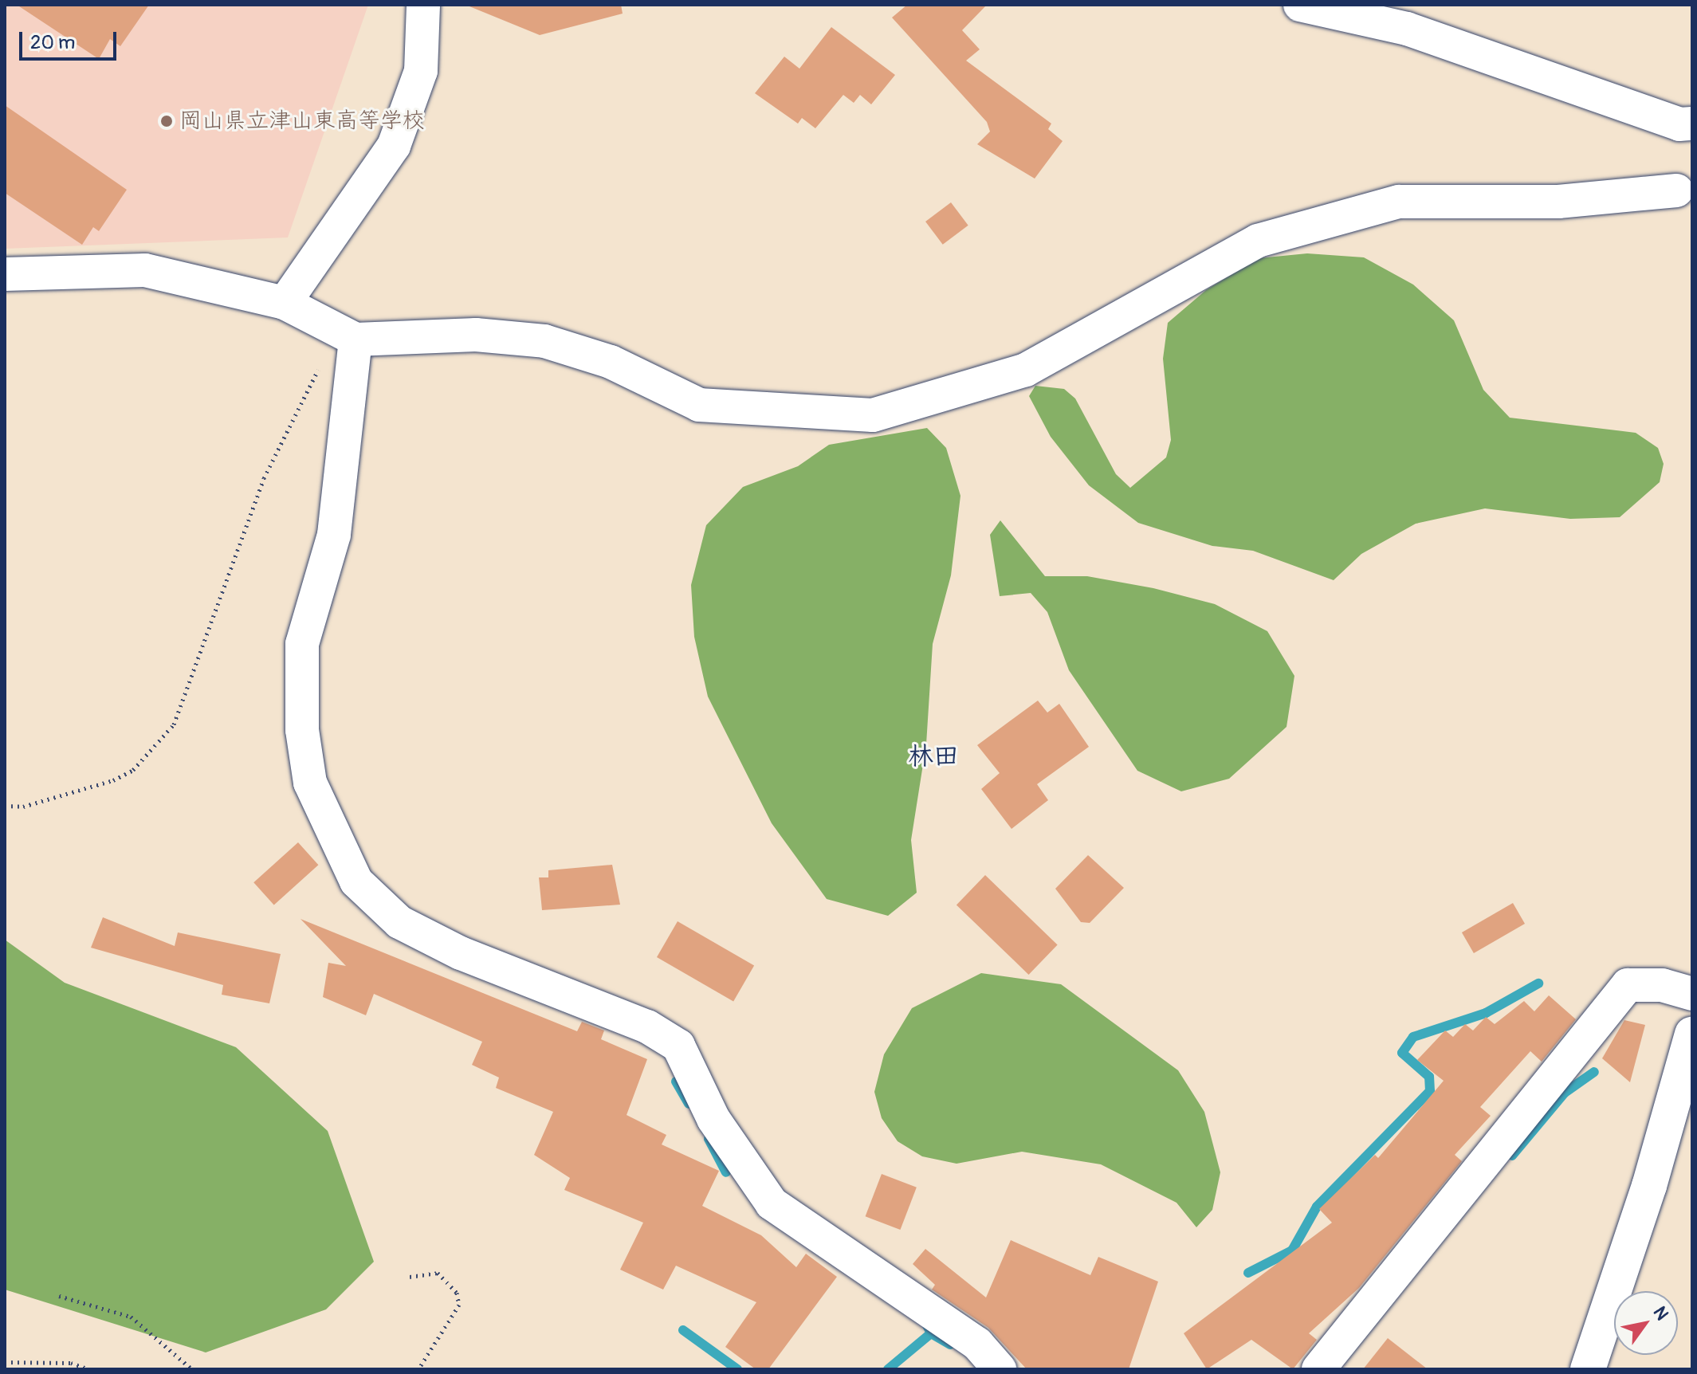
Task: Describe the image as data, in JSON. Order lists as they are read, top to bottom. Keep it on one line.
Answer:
{"districts":["林田"],"places":["岡山県立津山東高等学校"],"scale_bar":"20 m","north":"top right"}
